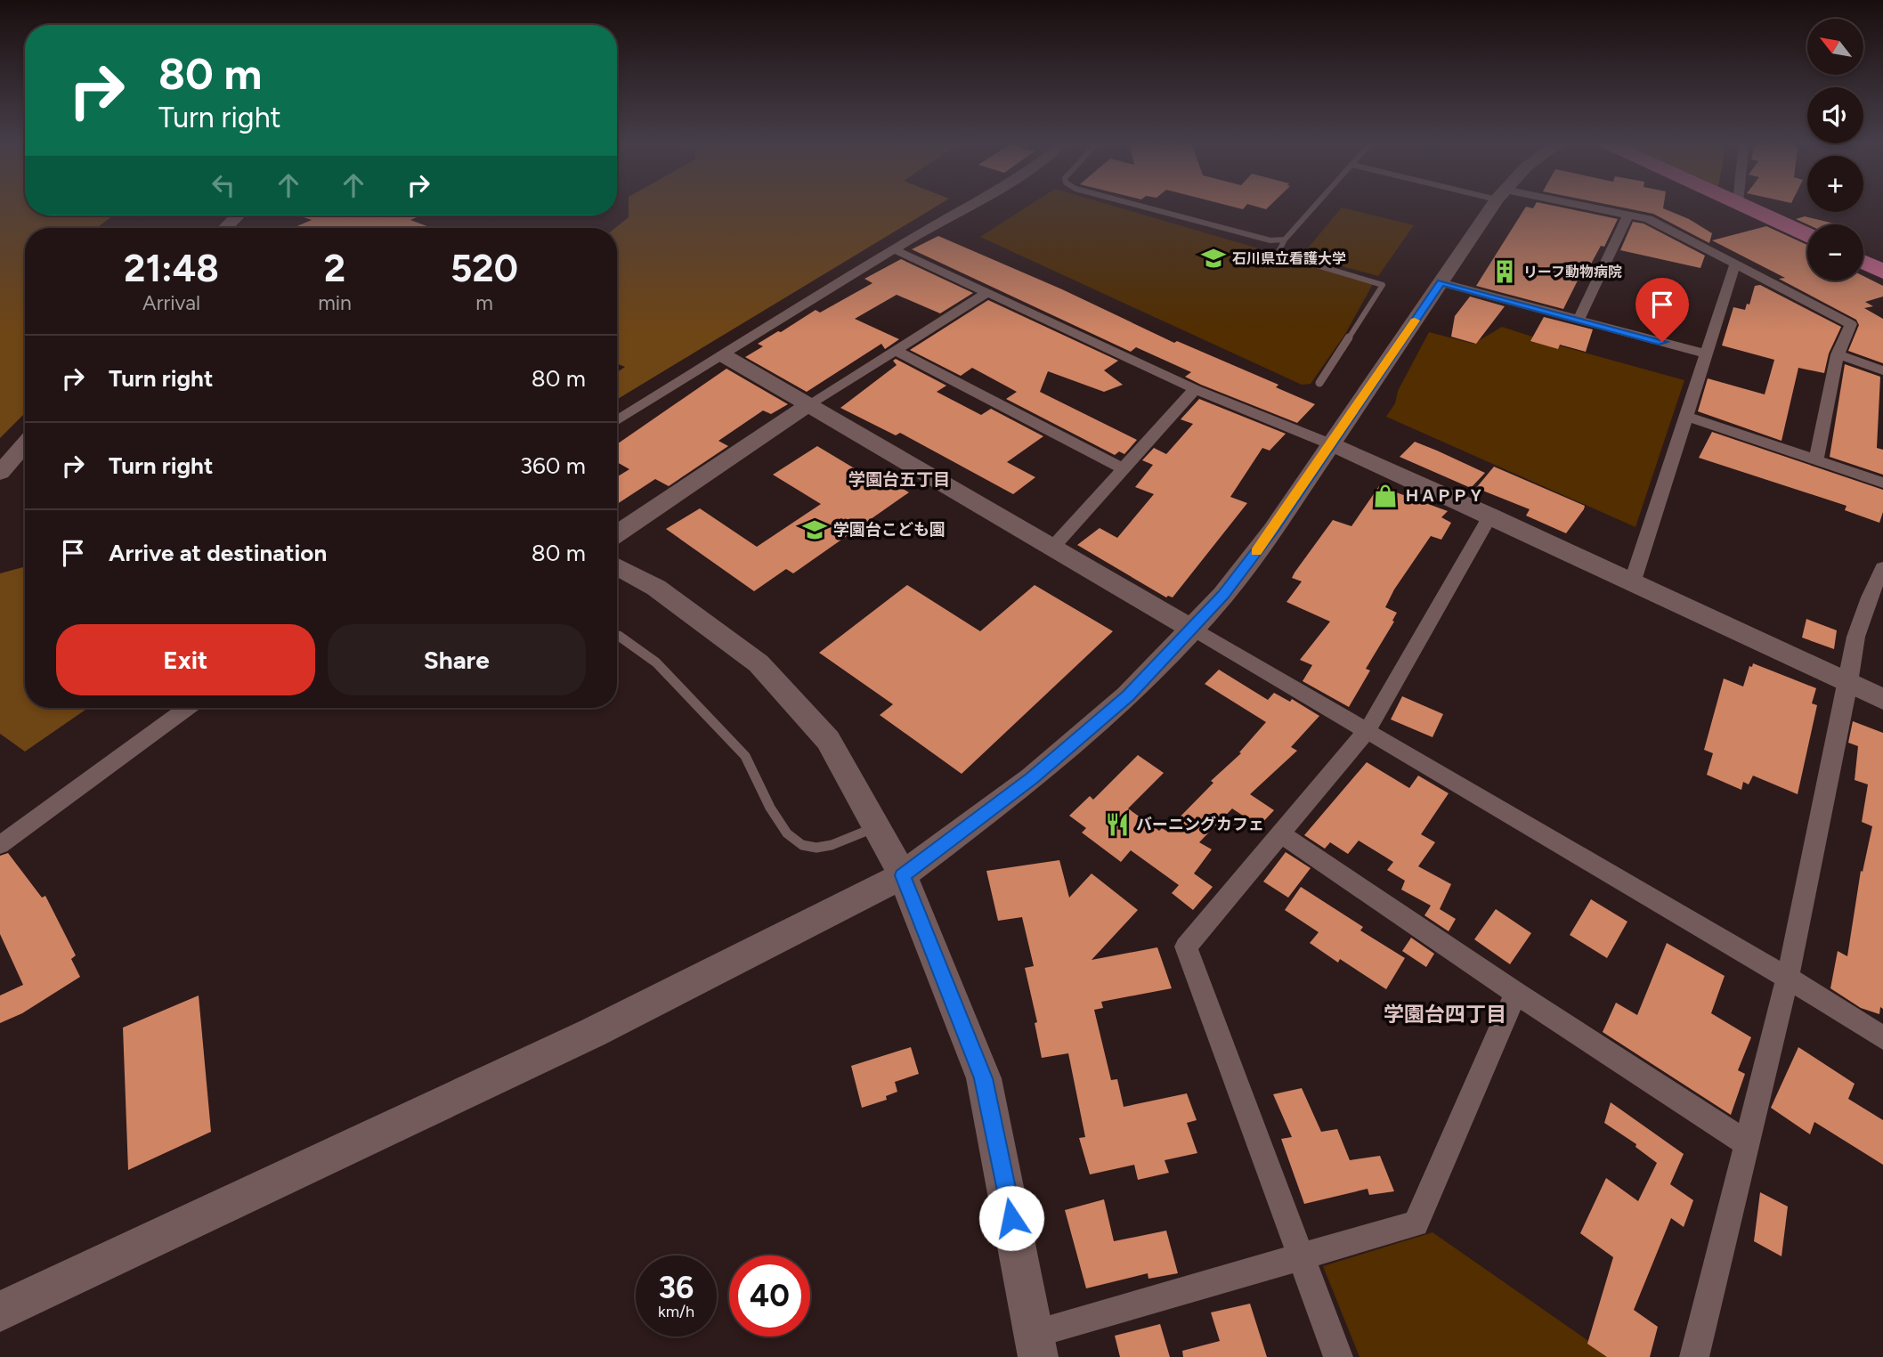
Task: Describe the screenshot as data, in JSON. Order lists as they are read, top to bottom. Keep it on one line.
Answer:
{"districts":["学園台五丁目","学園台四丁目"],"places":{"school or university":["石川県立看護大学","学園台こども園"],"building":["リーフ動物病院"],"shop":["ＨＡＰＰＹ"],"restaurant":["バーニングカフェ"]},"north":"top left","page":{"map_buttons":["+","−"],"turn":["80 m","Turn right"],"eta":["21:48","Arrival","2","min","520","m"],"list":[{"name":"Turn right","value":"80 m"},{"name":"Turn right","value":"360 m"},{"name":"Arrive at destination","value":"80 m"}],"buttons":["Exit","Share"],"speed":"36 km/h","limit":"40"}}
